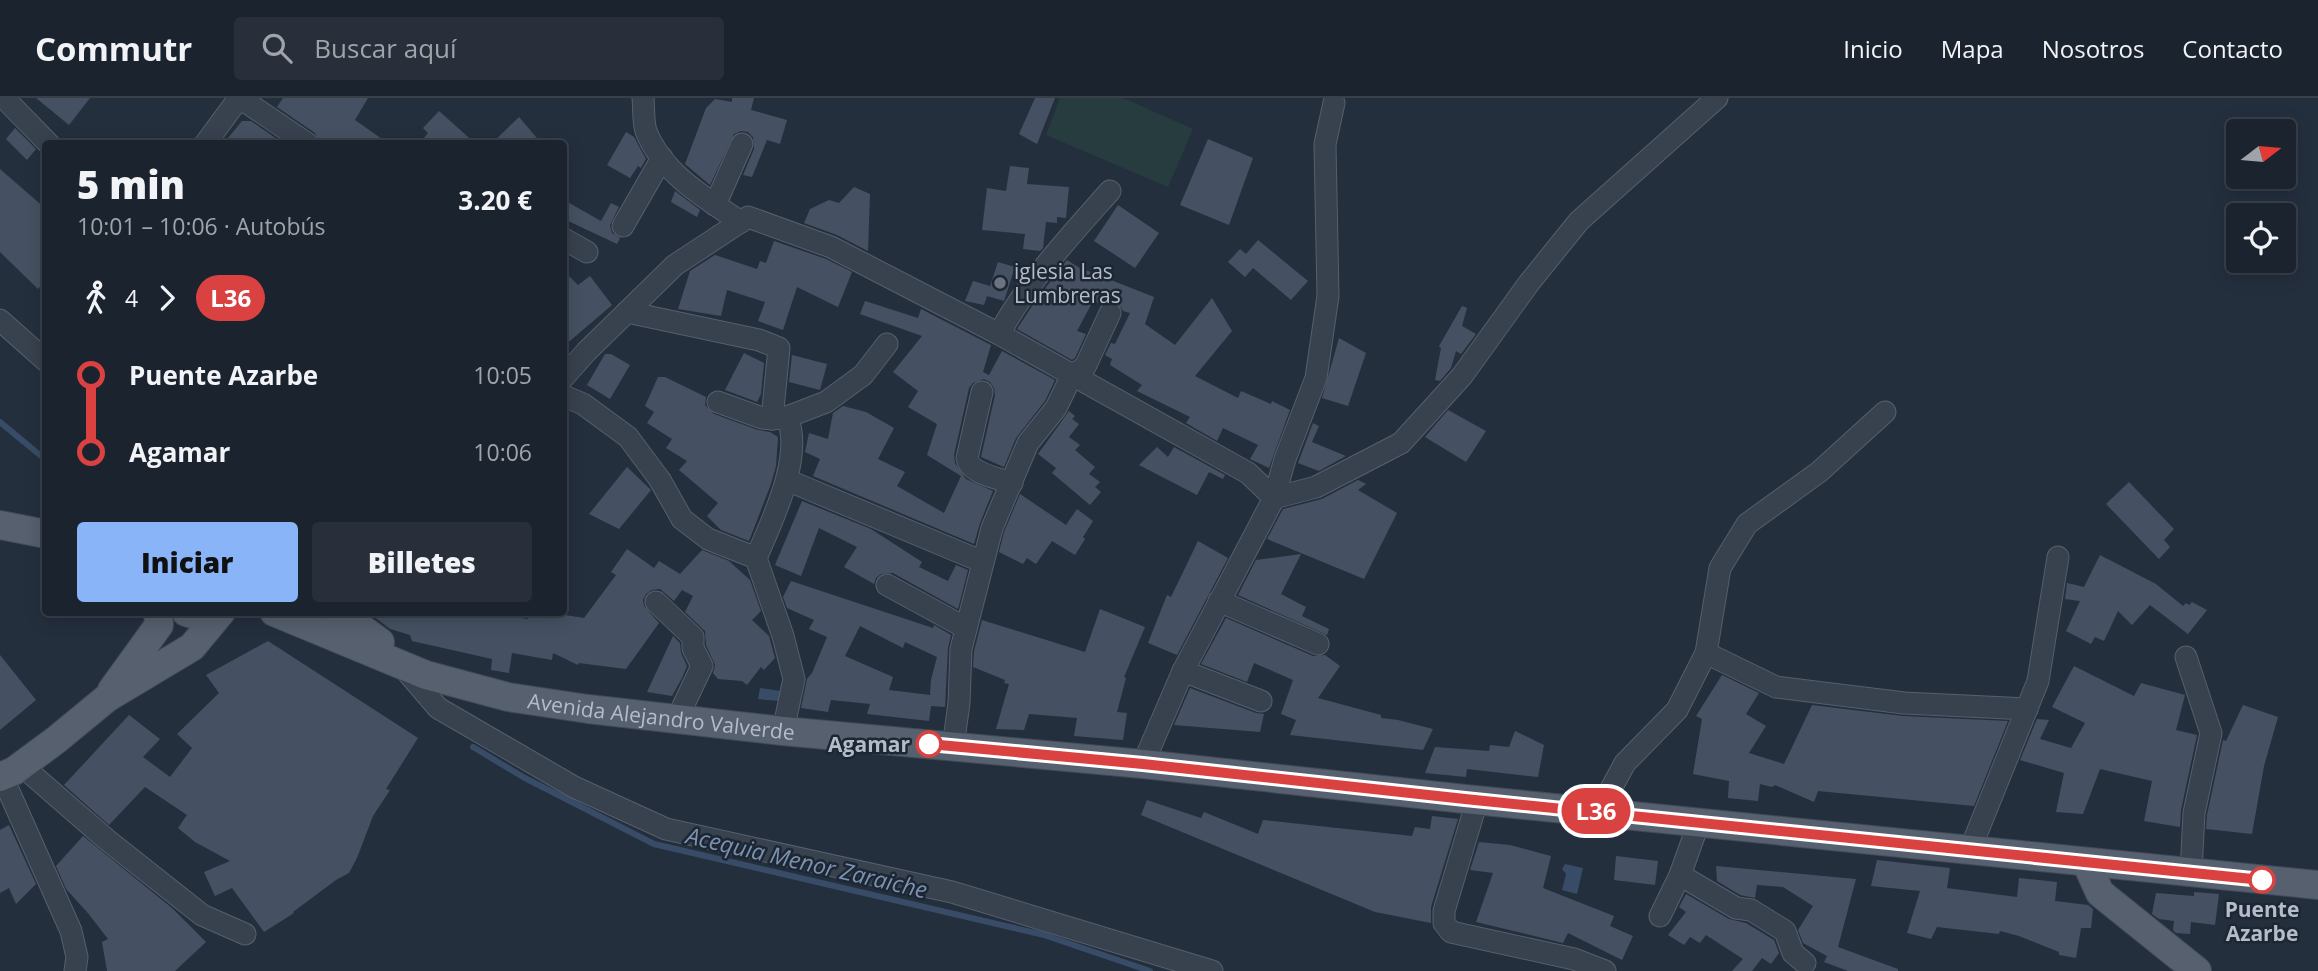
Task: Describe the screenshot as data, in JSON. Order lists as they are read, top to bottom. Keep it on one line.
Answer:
{"streets":{"main road":["Avenida Alejandro Valverde"]},"water":["Acequia Menor Zaraiche"],"places":["iglesia Las Lumbreras","Agamar","Puente Azarbe"],"lines":["bus line L36"],"north":"right","page":{"header":"Commutr","search":"Buscar aquí","nav":["Inicio","Mapa","Nosotros","Contacto"],"on_map":"L36","heading":["5 min","10:01 – 10:06 · Autobús","3.20 €"],"legs":["4","L36"],"list":[{"name":"Puente Azarbe","value":"10:05"},{"name":"Agamar","value":"10:06"}],"buttons":["Iniciar","Billetes"]}}
